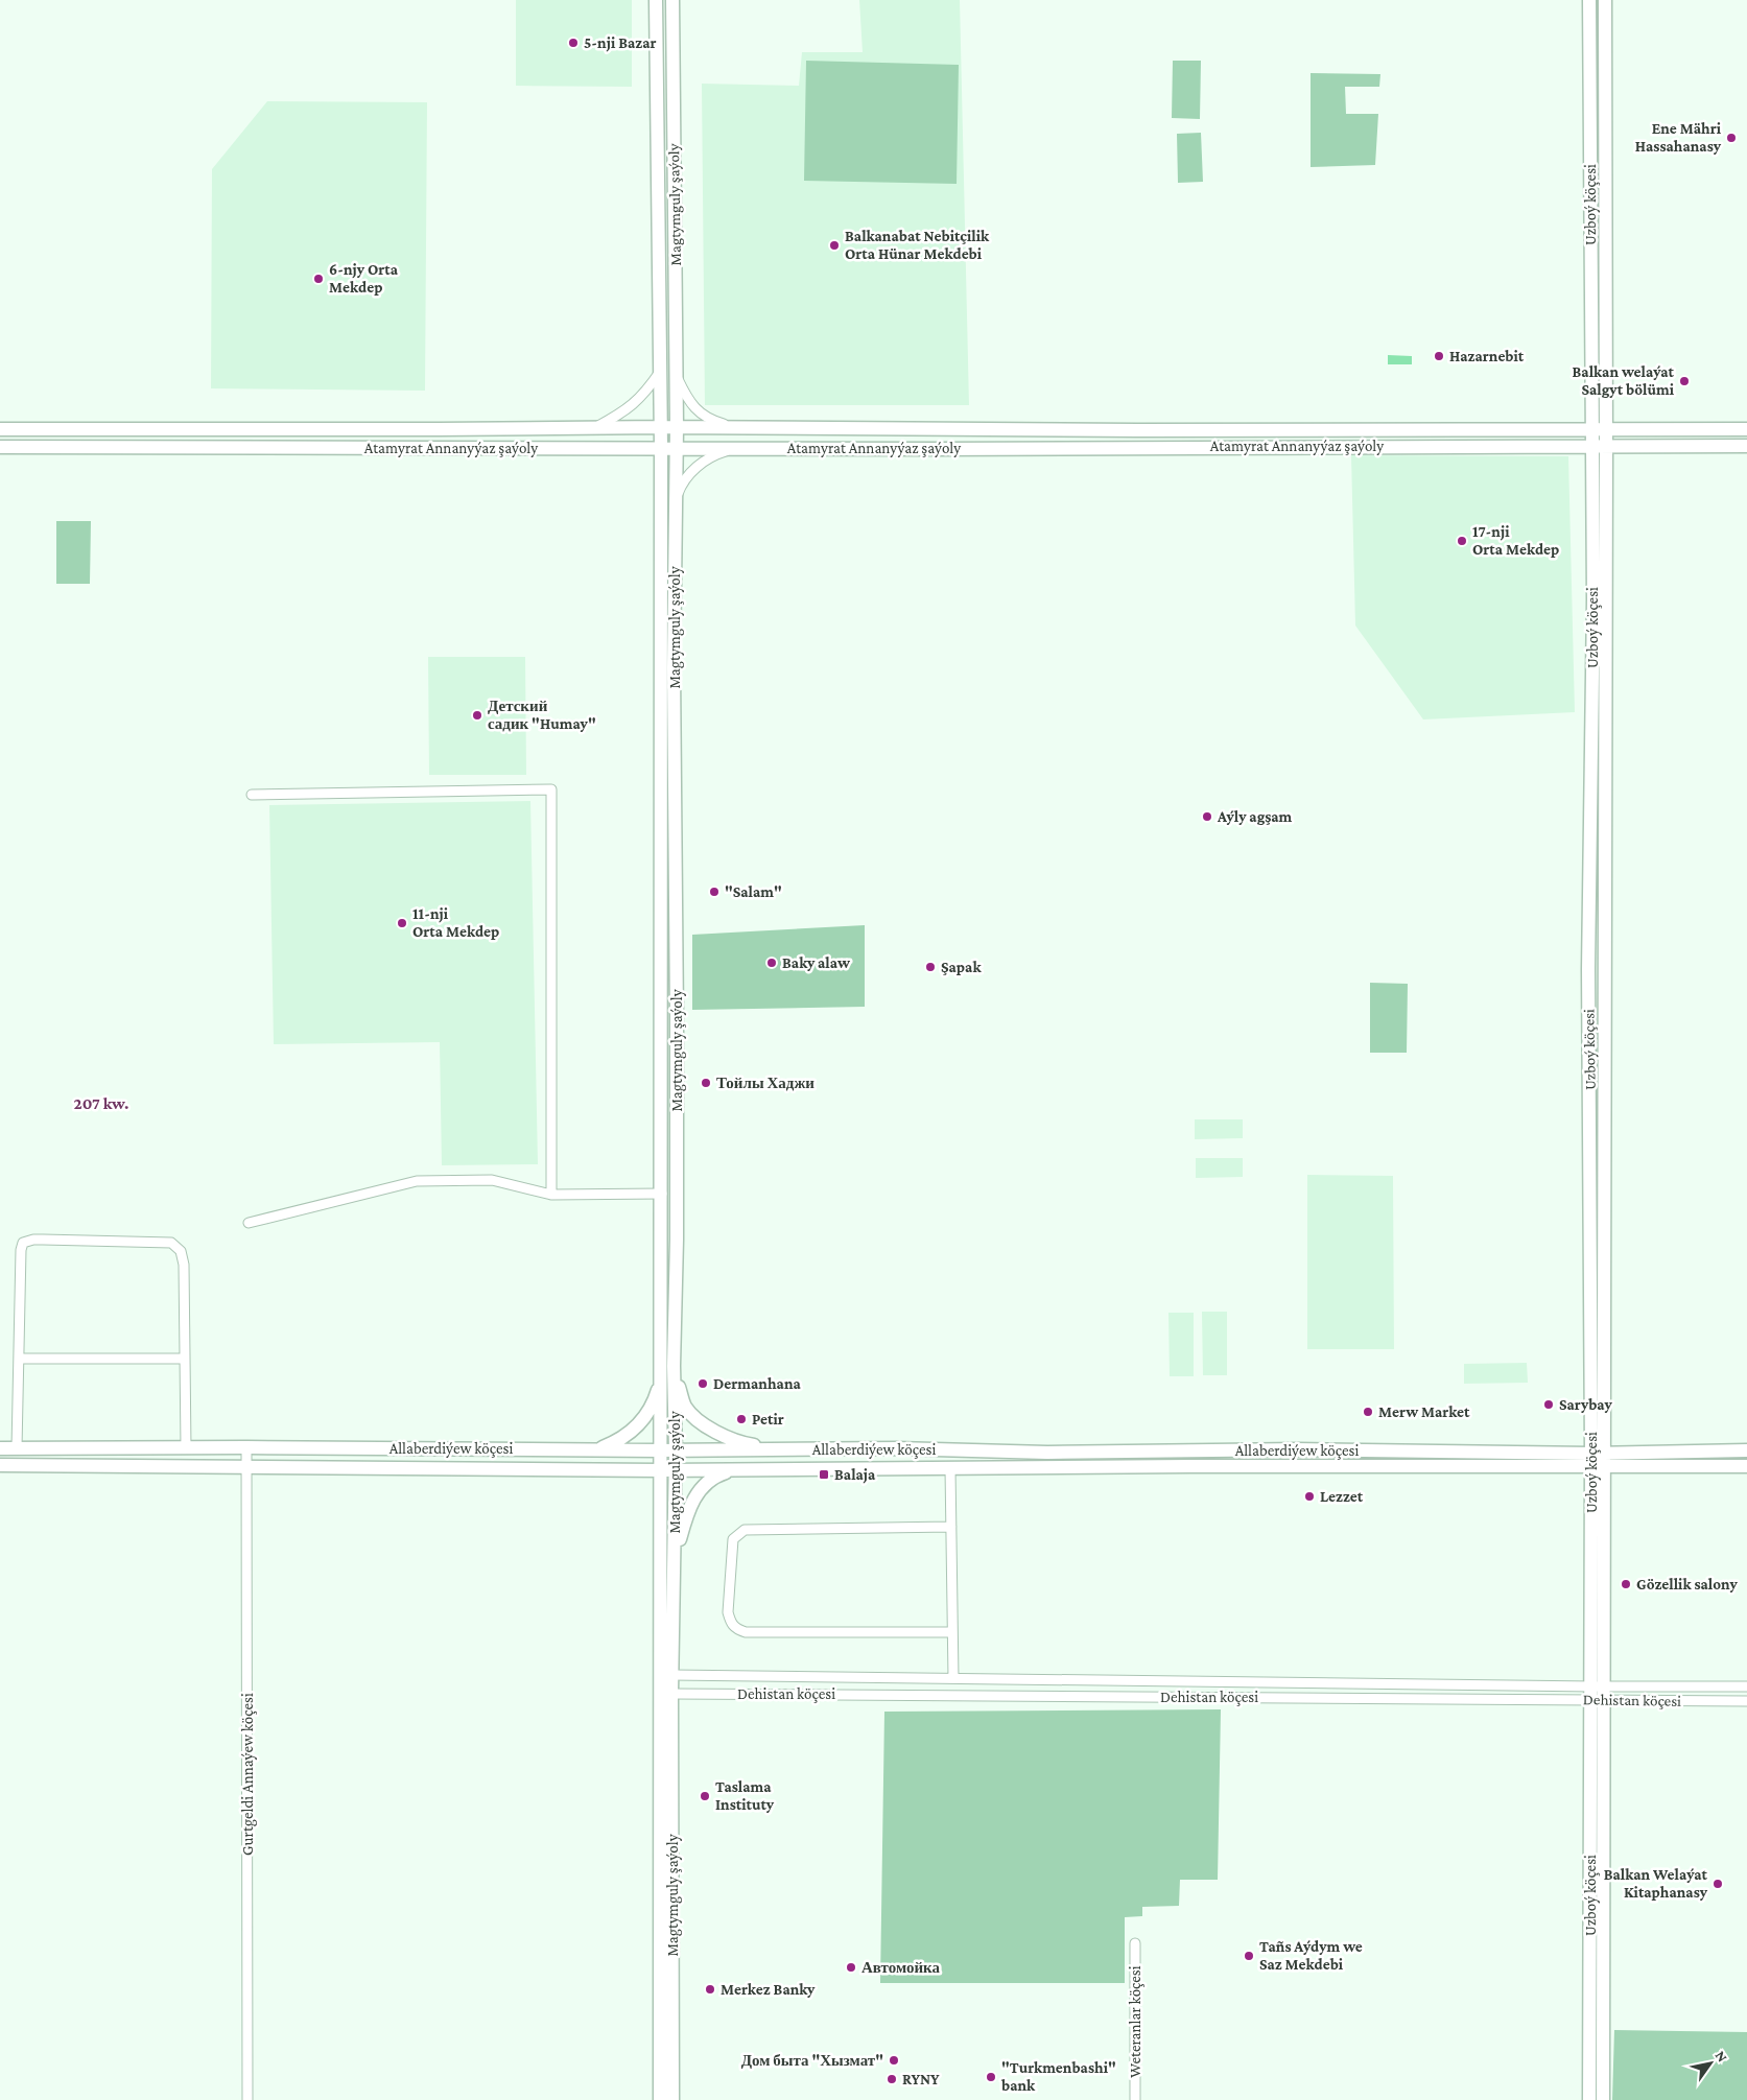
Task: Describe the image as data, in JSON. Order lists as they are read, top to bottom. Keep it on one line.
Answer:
{"streets":{"street":["Magtymguly şaýoly","Uzboý köçesi","Atamyrat Annanyýaz şaýoly","Allaberdiýew köçesi","Dehistan köçesi","Gurtgeldi Annaýew köçesi","Weteranlar köçesi"]},"crossings":[["Magtymguly şaýoly","Atamyrat Annanyýaz şaýoly"],["Magtymguly şaýoly","Allaberdiýew köçesi"],["Magtymguly şaýoly","Dehistan köçesi"],["Uzboý köçesi","Atamyrat Annanyýaz şaýoly"],["Uzboý köçesi","Allaberdiýew köçesi"],["Uzboý köçesi","Dehistan köçesi"],["Allaberdiýew köçesi","Gurtgeldi Annaýew köçesi"]],"districts":["207 kw."],"places":{"other":["5-nji Bazar","Ene Mähri Hassahanasy","Balkanabat Nebitçilik Orta Hünar Mekdebi","6-njy Orta Mekdep","Hazarnebit","Balkan welaýat Salgyt bölümi","17-nji Orta Mekdep","Детский садик \"Humay\"","Aýly agşam","\"Salam\"","11-nji Orta Mekdep","Baky alaw","Şapak","Тойлы Хаджи","Dermanhana","Sarybay","Merw Market","Petir","Lezzet","Gözellik salony","Taslama Instituty","Balkan Welaýat Kitaphanasy","Tañs Aýdym we Saz Mekdebi","Автомойка","Merkez Banky","Дом быта \"Хызмат\"","\"Turkmenbashi\" bank","RYNY"],"transit":["Balaja"]},"north":"top right"}
